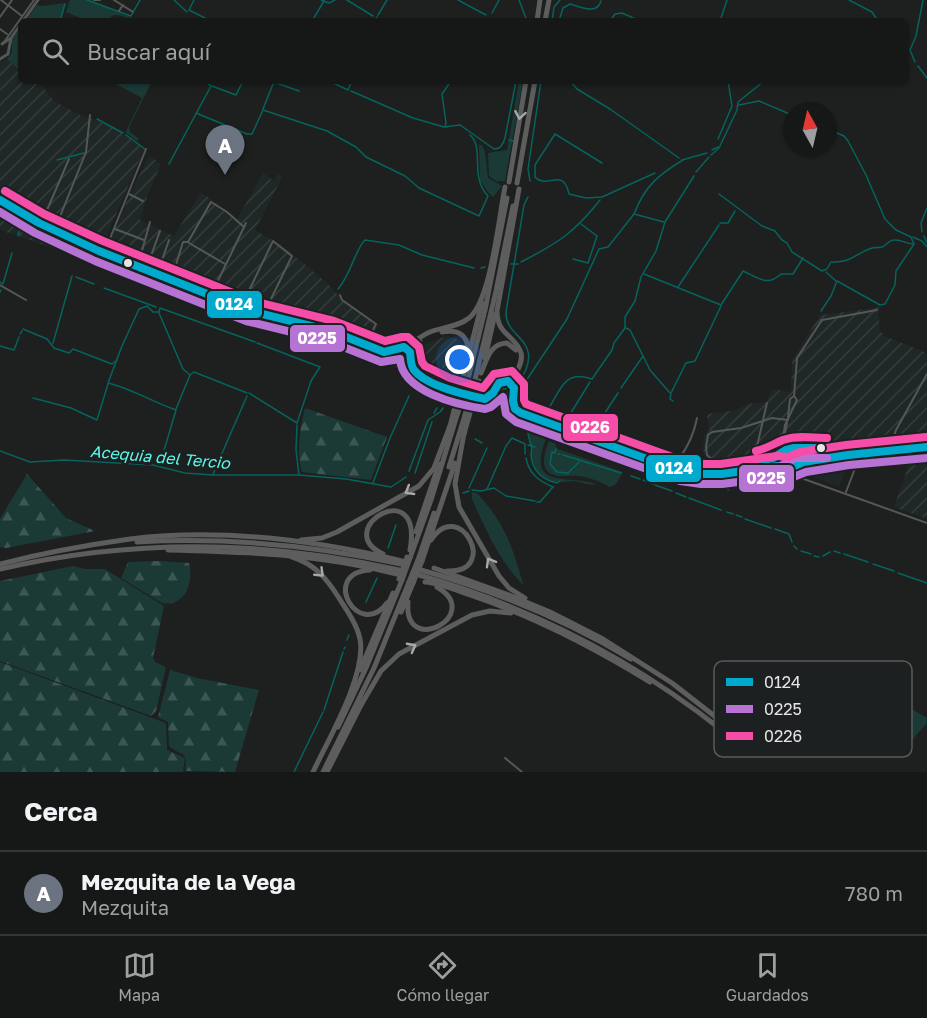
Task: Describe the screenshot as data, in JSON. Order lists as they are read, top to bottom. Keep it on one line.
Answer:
{"water":["Acequia del Tercio"],"lines":["transit line 0226","transit line 0124","transit line 0225"],"legend":["0124","0225","0226"],"north":"top","page":{"search":"Buscar aquí","pins":"A","heading":"Cerca","list":[{"mark":"A","name":"Mezquita de la Vega","note":"Mezquita","value":"780 m"}],"nav":["Mapa","Cómo llegar","Guardados"]}}
